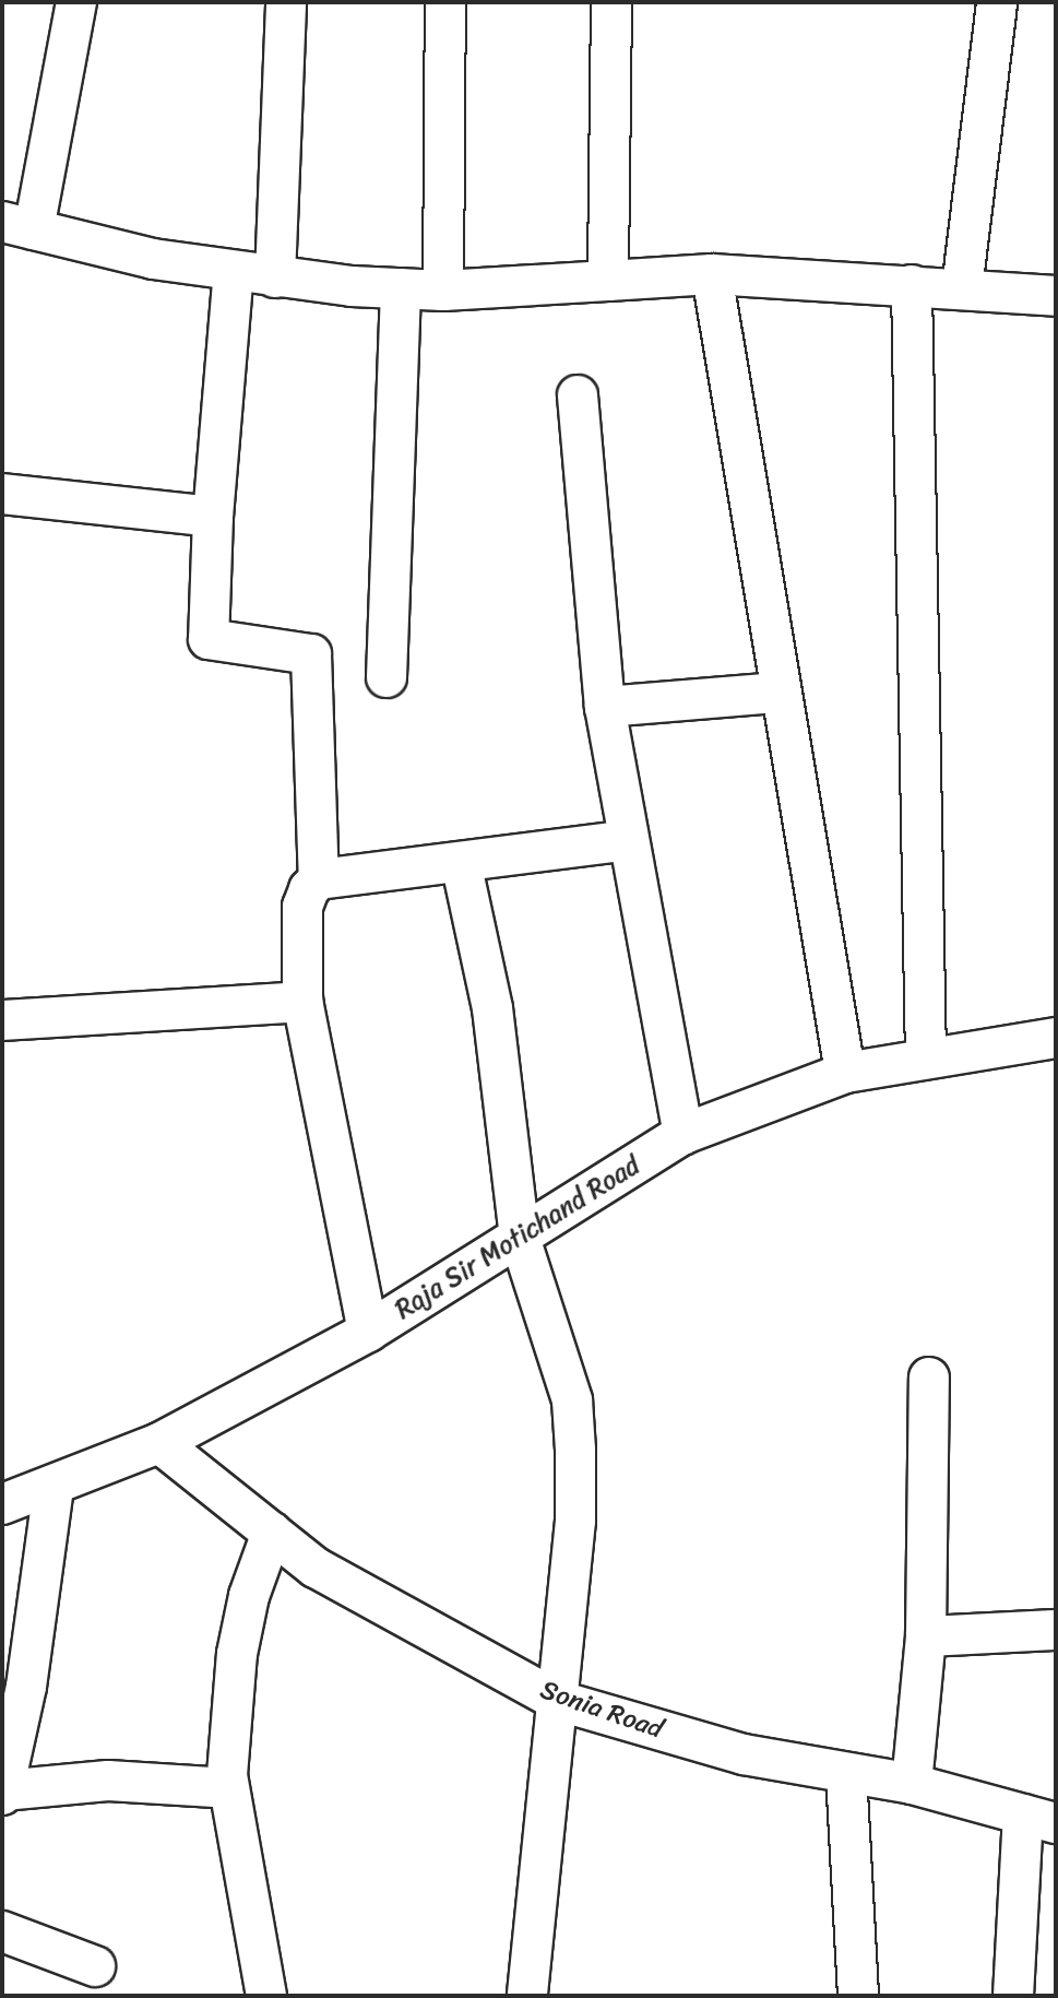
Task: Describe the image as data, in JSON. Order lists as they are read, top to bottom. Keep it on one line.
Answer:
{"streets":{"street":["Raja Sir Motichand Road","Sonia Road"]},"crossings":[["Raja Sir Motichand Road","Sonia Road"]]}
